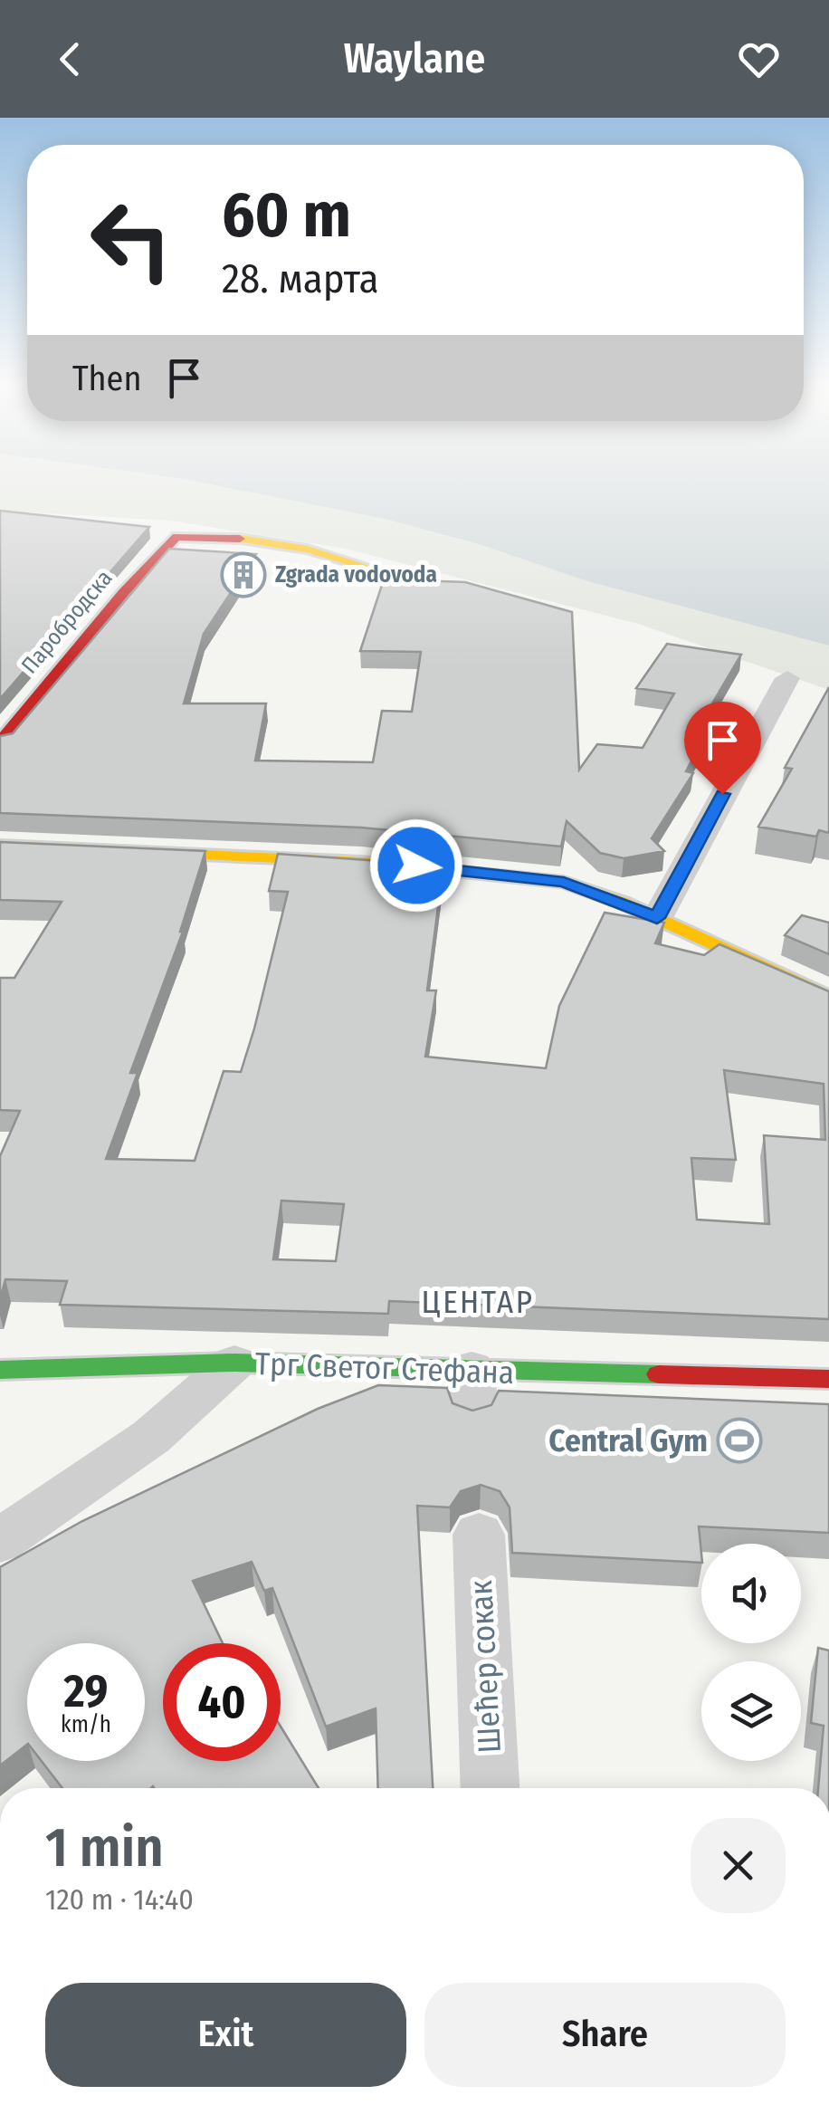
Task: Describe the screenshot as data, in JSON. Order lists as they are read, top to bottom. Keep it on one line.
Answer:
{"streets":{"street":["Паробродска","Трг Светог Стефана","Шећер сокак"]},"districts":["ЦЕНТАР"],"places":{"building":["Zgrada vodovoda"],"sports":["Central Gym"]},"page":{"header":"Waylane","turn":["60 m","28. марта"],"then":"Then","speed":"29 km/h","limit":"40","heading":["1 min","120 m · 14:40"],"buttons":["Exit","Share"]}}
